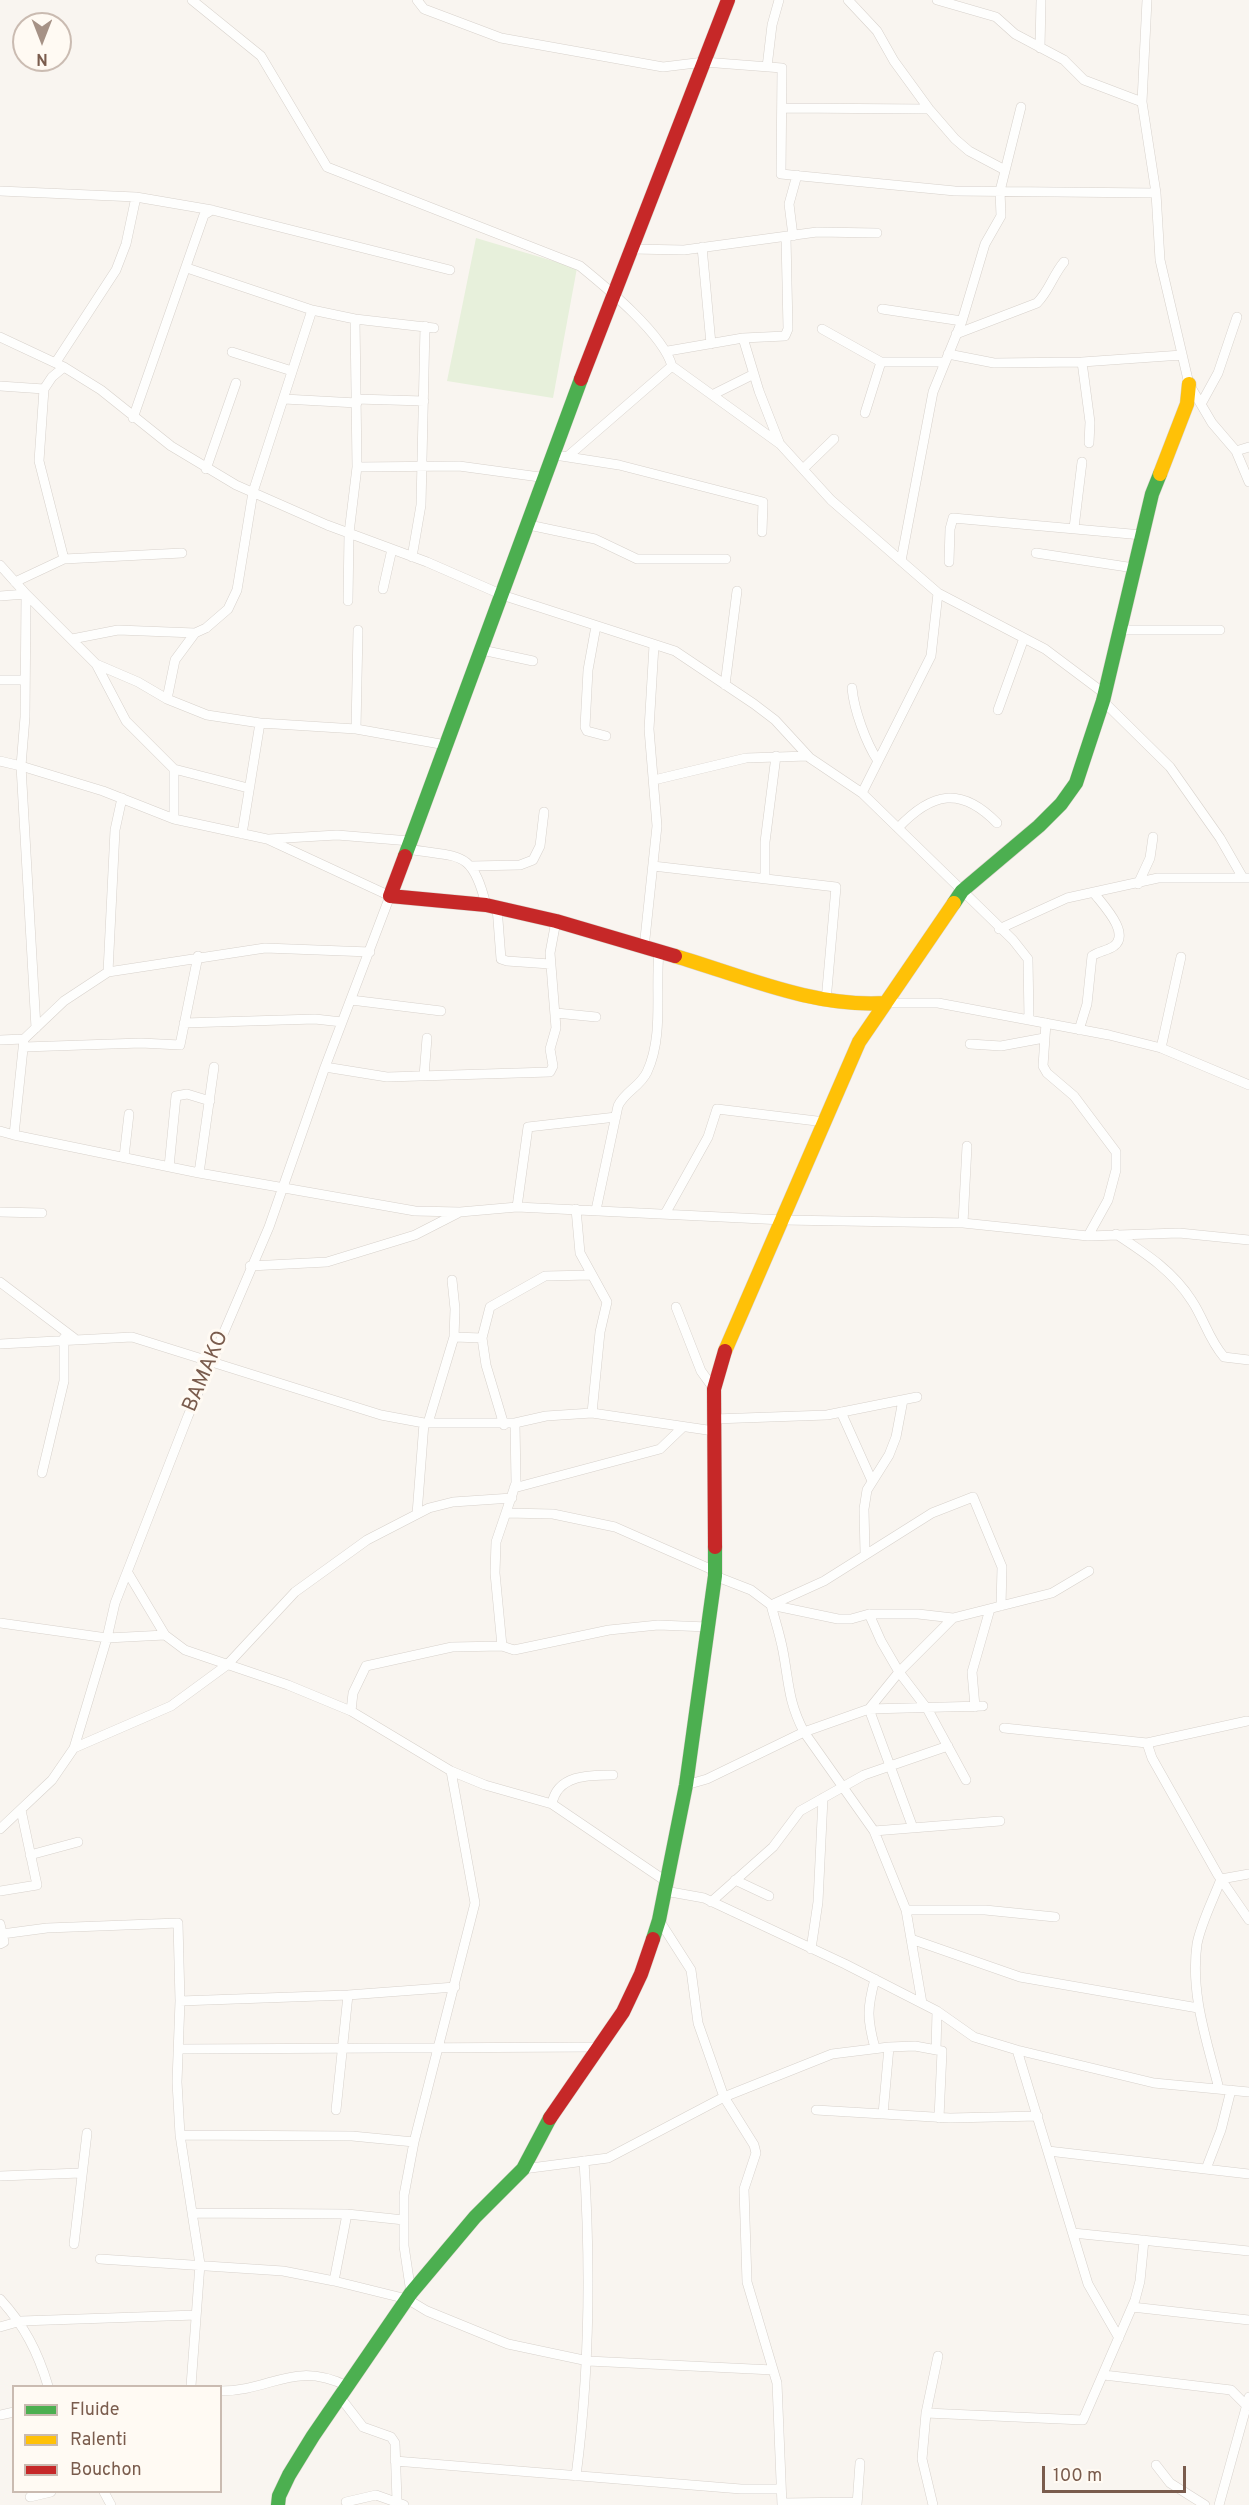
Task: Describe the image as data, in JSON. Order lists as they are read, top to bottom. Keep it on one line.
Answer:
{"streets":{"street":["BAMAKO"]},"legend":["Fluide","Ralenti","Bouchon"],"scale_bar":"100 m","north":"bottom"}
